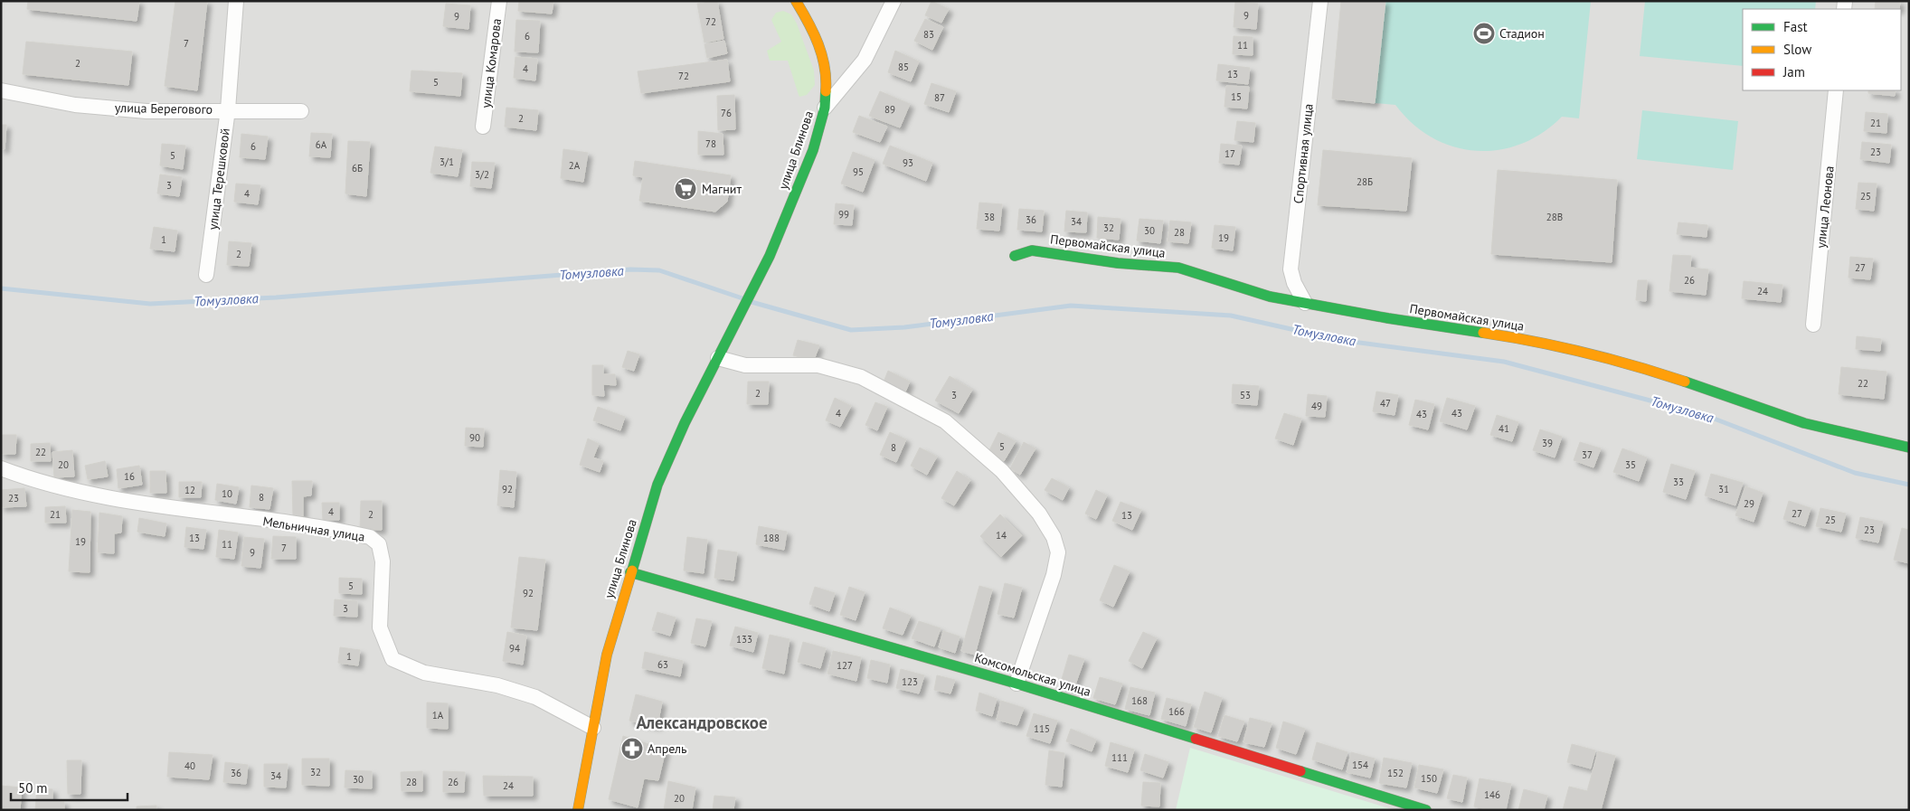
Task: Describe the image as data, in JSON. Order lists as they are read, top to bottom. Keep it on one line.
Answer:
{"streets":{"street":["улица Комарова","улица Берегового","улица Блинова","Спортивная улица","улица Терешковой","улица Леонова","Первомайская улица","Мельничная улица","Комсомольская улица"]},"crossings":[["улица Берегового","улица Терешковой"],["улица Блинова","Мельничная улица"],["улица Блинова","Комсомольская улица"],["Спортивная улица","Первомайская улица"]],"districts":["Александровское"],"water":["Томузловка"],"places":{"sports":["Стадион"],"supermarket":["Магнит"],"pharmacy":["Апрель"]},"house_numbers":["9","9","72","83","6","7","11","2","85","4","13","72","5","15","87","89","76","2","21","78","6А","6","23","17","5","3/1","93","2А","6Б","95","3/2","28Б","3","4","25","99","38","28В","36","34","32","30","28","19","1","2","27","26","24","22","2","3","53","47","49","4","43","43","41","90","39","5","8","22","37","20","35","16","33","92","31","12","10","8","23","29","4","27","21","2","13","25","23","14","13","188","19","11","7","9","5","92","3","133","94","1","63","127","123","168","166","1А","115","111","154","40","32","36","152","34","150","30","28","26","24","146","20"],"legend":["Fast","Slow","Jam"],"scale_bar":"50 m"}
